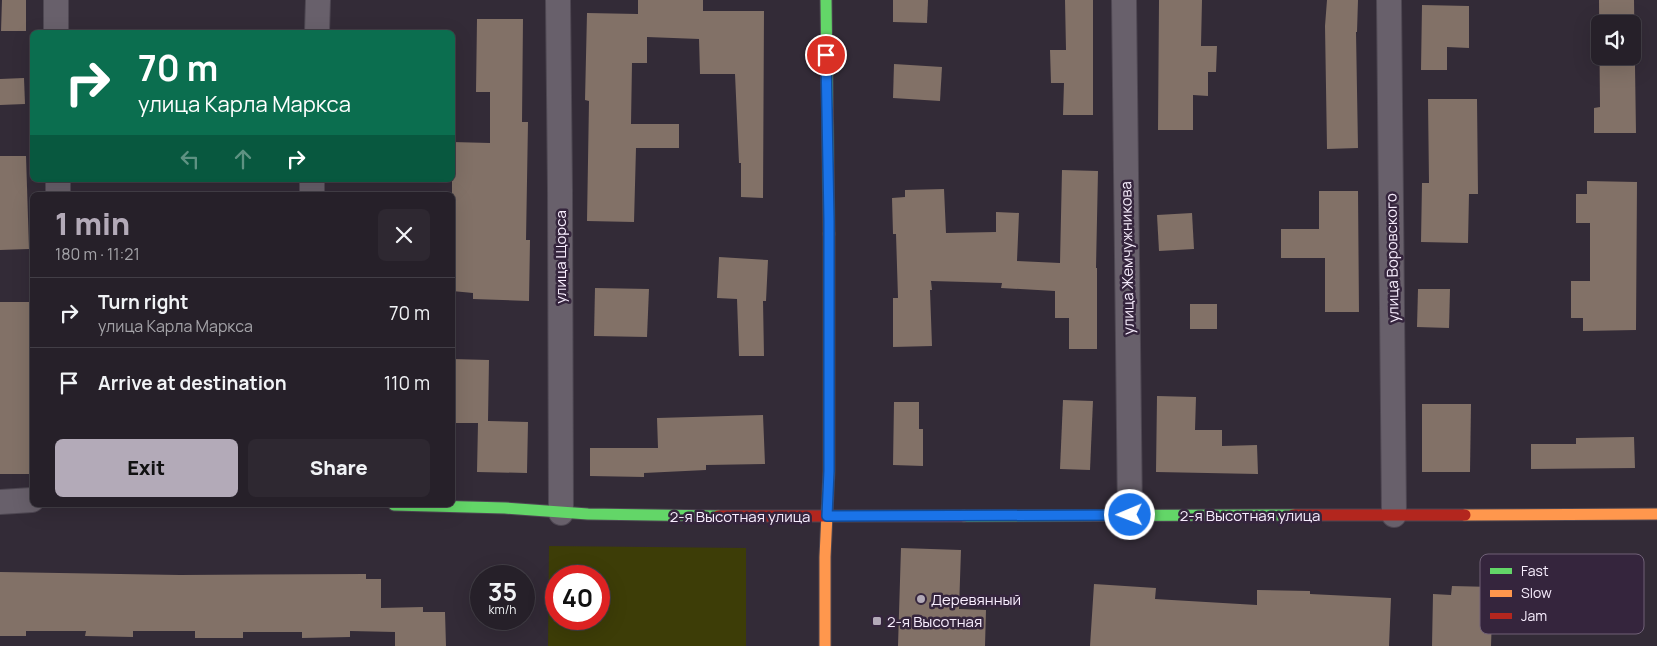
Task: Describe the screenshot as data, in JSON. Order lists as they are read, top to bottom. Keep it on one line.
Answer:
{"streets":{"street":["улица Щорса","улица Жемчужникова","улица Воровского","2-я Высотная улица"]},"crossings":[["улица Щорса","2-я Высотная улица"],["улица Жемчужникова","2-я Высотная улица"],["улица Воровского","2-я Высотная улица"]],"places":{"other":["Деревянный"],"transit":["2-я Высотная"]},"legend":["Fast","Slow","Jam"],"page":{"turn":["70 m","улица Карла Маркса"],"heading":["1 min","180 m · 11:21"],"list":[{"name":"Turn right","note":"улица Карла Маркса","value":"70 m"},{"name":"Arrive at destination","value":"110 m"}],"buttons":["Exit","Share"],"speed":"35 km/h","limit":"40"}}
